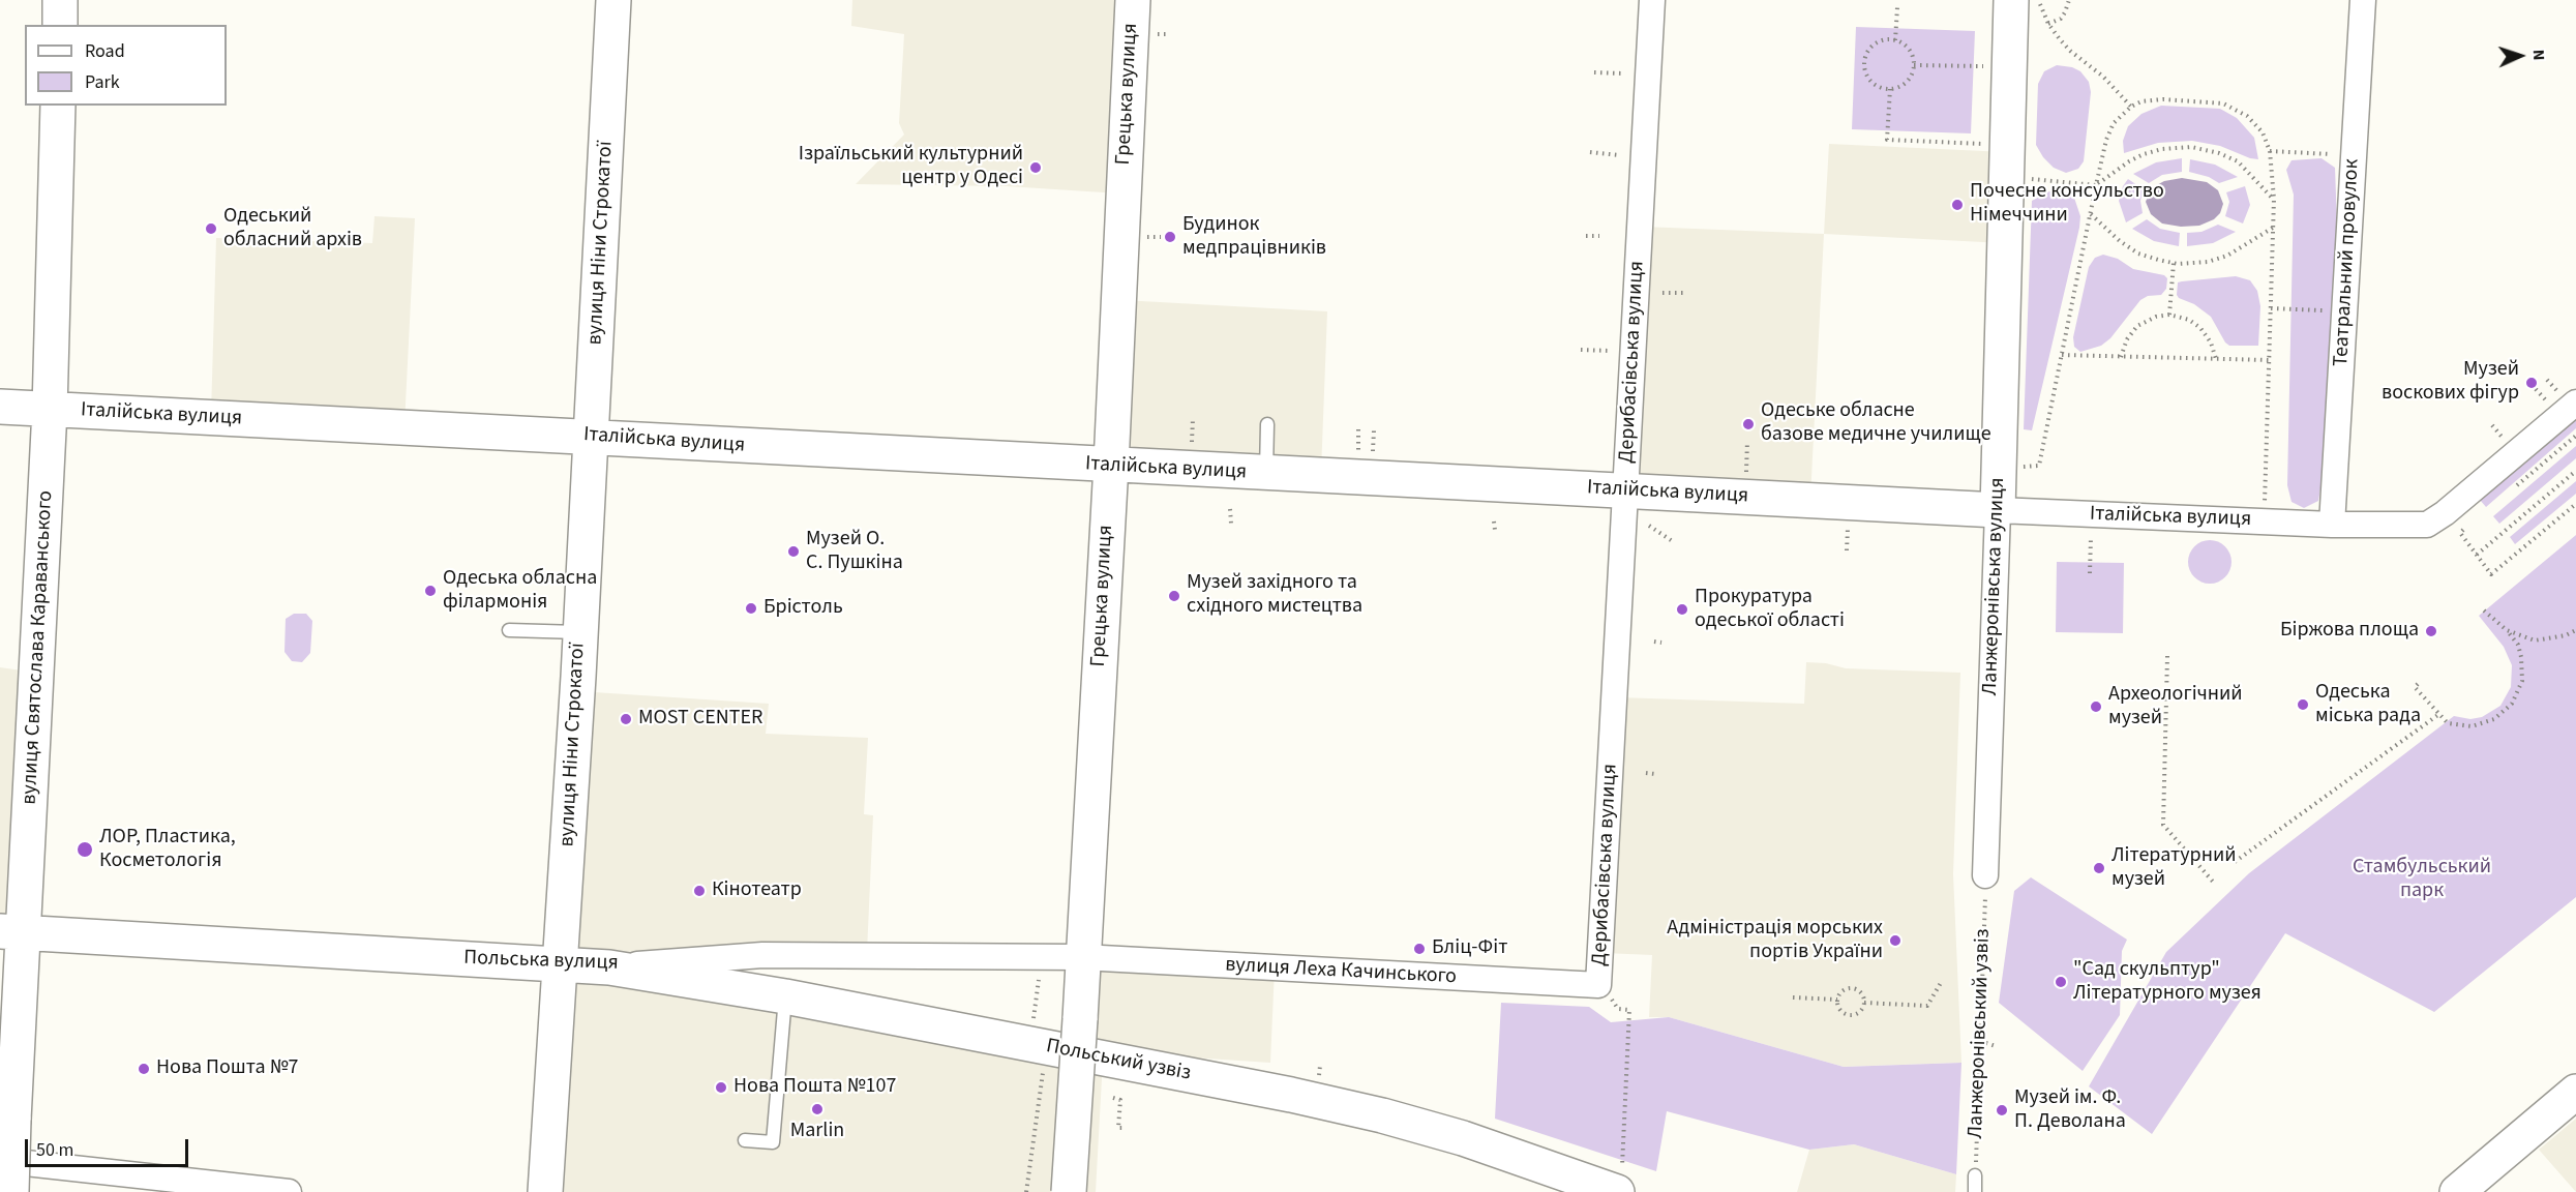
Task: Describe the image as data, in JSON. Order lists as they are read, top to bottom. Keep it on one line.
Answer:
{"streets":{"main road":["Грецька вулиця","вулиця Ніни Строкатої","Італійська вулиця","Ланжеронівська вулиця","вулиця Святослава Караванського","Польська вулиця","Польський узвіз"],"street":["Театральний провулок","Дерибасівська вулиця","вулиця Леха Качинського"],"path":["Ланжеронівський узвіз"]},"crossings":[["Грецька вулиця","Італійська вулиця"],["Грецька вулиця","Польська вулиця"],["Грецька вулиця","вулиця Леха Качинського"],["вулиця Ніни Строкатої","Італійська вулиця"],["вулиця Ніни Строкатої","Польська вулиця"],["Театральний провулок","Італійська вулиця"],["Дерибасівська вулиця","Італійська вулиця"],["Дерибасівська вулиця","вулиця Леха Качинського"],["Італійська вулиця","Ланжеронівська вулиця"],["Італійська вулиця","вулиця Святослава Караванського"],["Ланжеронівська вулиця","Ланжеронівський узвіз"],["вулиця Святослава Караванського","Польська вулиця"],["Польська вулиця","вулиця Леха Качинського"],["Польська вулиця","Польський узвіз"]],"parks":["Стамбульський парк"],"places":["Ізраїльський культурний центр у Одесі","Почесне консульство Німеччини","Одеський обласний архів","Будинок медпрацівників","Музей воскових фігур","Одеське обласне базове медичне училище","Музей О. С. Пушкіна","Одеська обласна філармонія","Музей західного та східного мистецтва","Брістоль","Прокуратура одеської області","Біржова площа","Одеська міська рада","Археологічний музей","MOST CENTER","ЛОР, Пластика, Косметологія","Літературний музей","Кінотеатр","Адміністрація морських портів України","Бліц-Фіт","\"Сад скульптур\" Літературного музея","Нова Пошта №7","Нова Пошта №107","Marlin","Музей ім. Ф. П. Деволана"],"legend":["Road","Park"],"scale_bar":"50 m","north":"right"}
